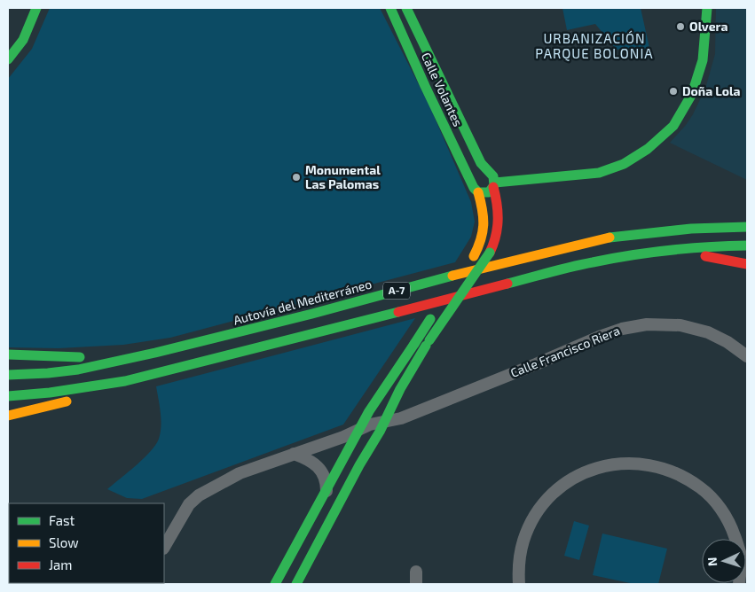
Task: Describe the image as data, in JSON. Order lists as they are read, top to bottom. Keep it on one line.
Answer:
{"streets":{"main road":["Calle Volantes","A-7","Autovía del Mediterráneo"],"street":["Calle Francisco Riera"]},"districts":["URBANIZACIÓN PARQUE BOLONIA"],"places":["Olvera","Doña Lola","Monumental Las Palomas"],"legend":["Fast","Slow","Jam"],"north":"left"}
